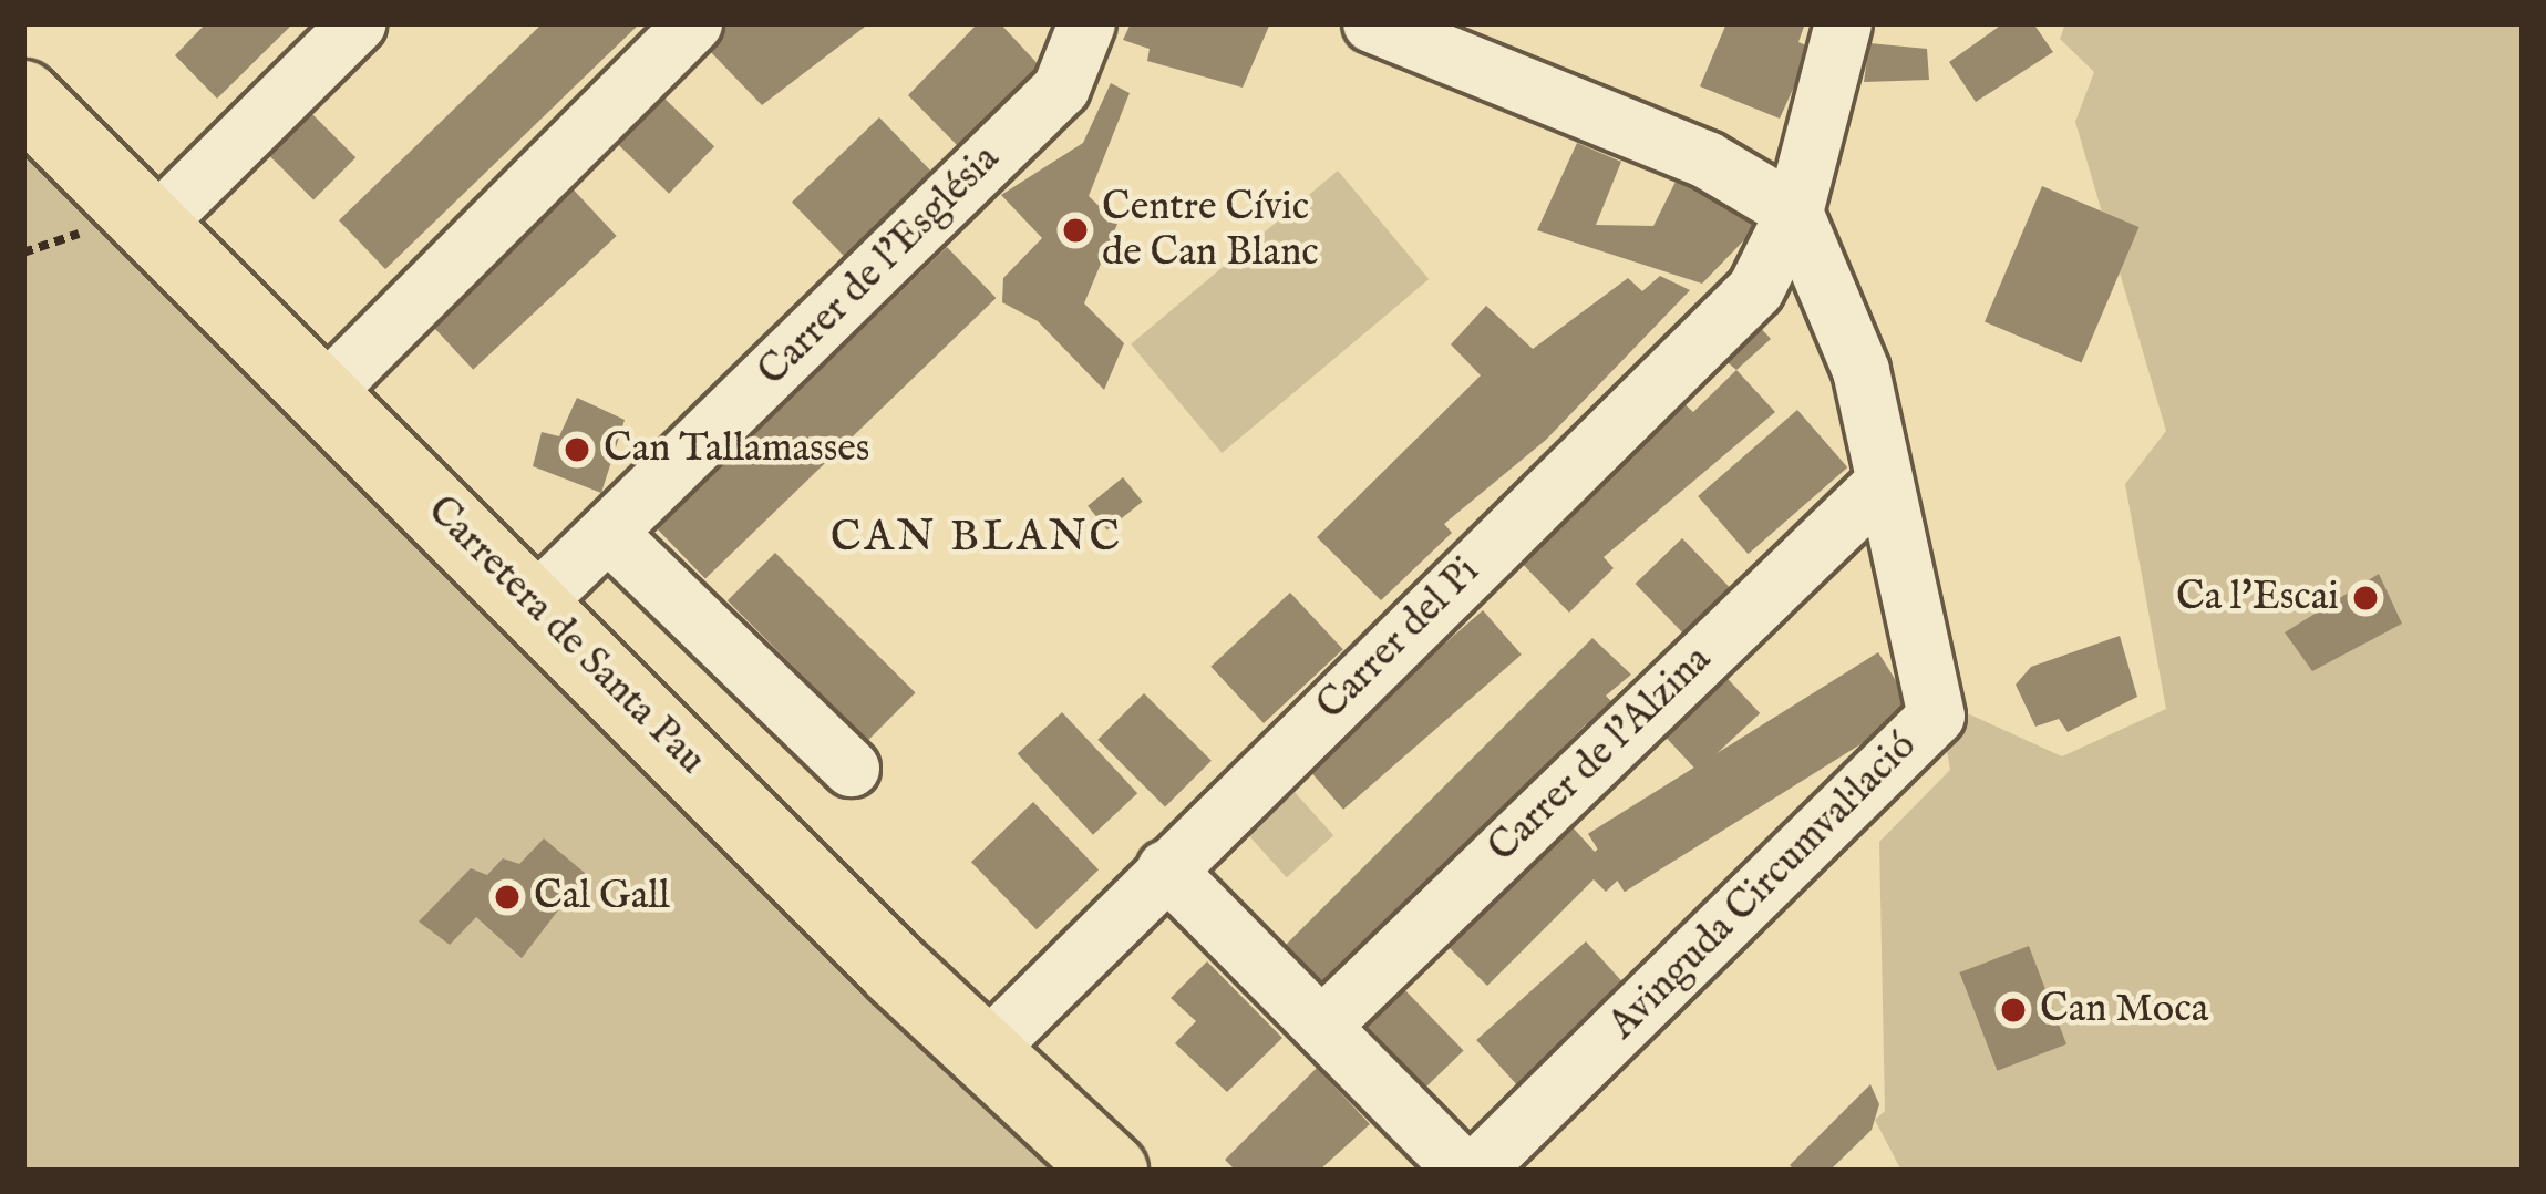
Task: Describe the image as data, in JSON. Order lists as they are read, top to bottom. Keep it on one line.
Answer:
{"streets":{"main road":["Carretera de Santa Pau"],"street":["Carrer de l'Església","Carrer del Pi","Carrer de l'Alzina","Avinguda Circumval·lació"]},"crossings":[["Carrer de l'Església","Carretera de Santa Pau"],["Carretera de Santa Pau","Carrer del Pi"],["Carrer del Pi","Avinguda Circumval·lació"],["Carrer de l'Alzina","Avinguda Circumval·lació"]],"districts":["CAN BLANC"],"places":["Centre Cívic de Can Blanc","Can Tallamasses","Ca l'Escai","Cal Gall","Can Moca"]}
